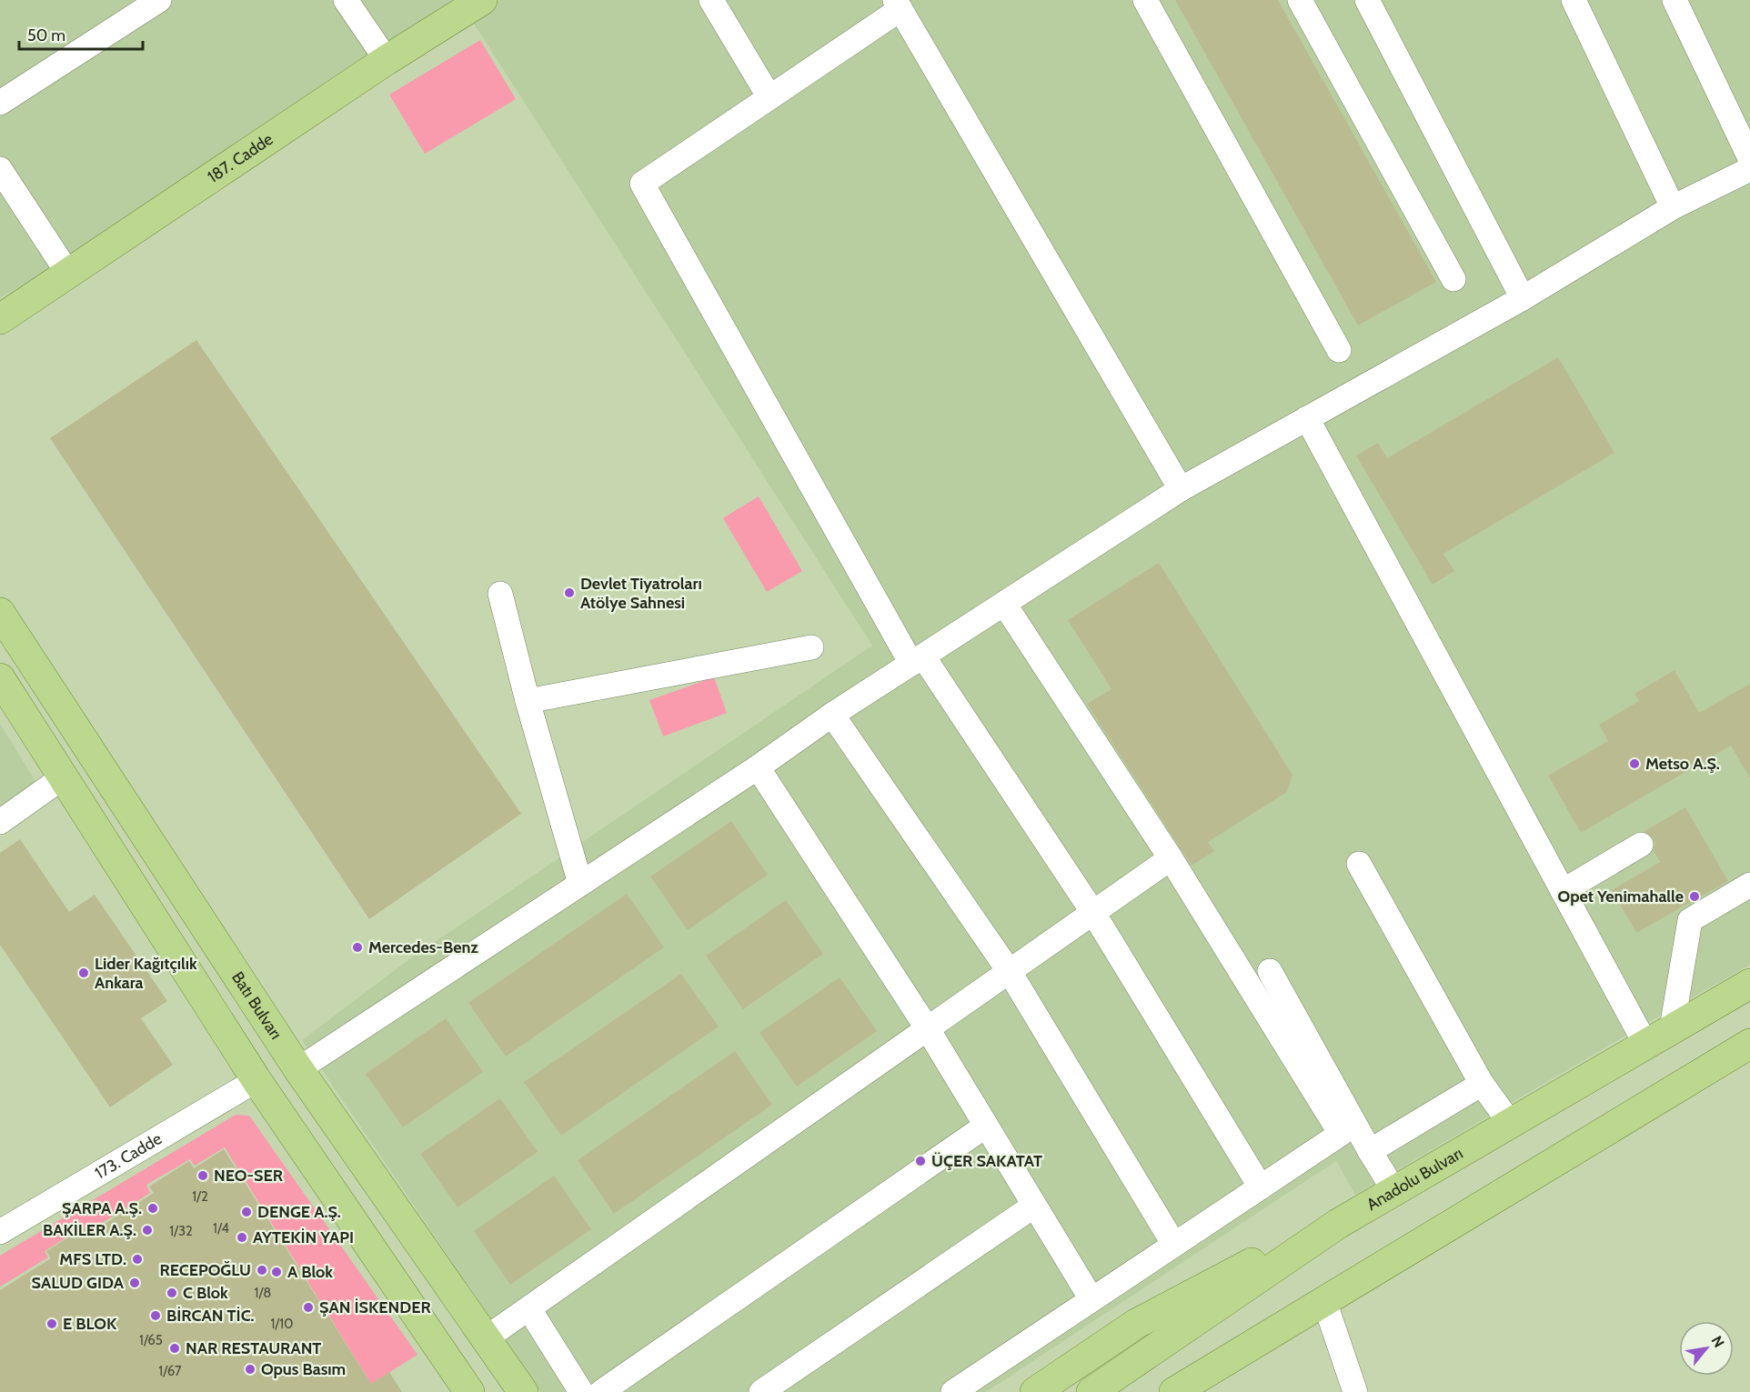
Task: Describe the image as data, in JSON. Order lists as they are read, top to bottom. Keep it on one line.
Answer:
{"streets":{"main road":["187. Cadde","Batı Bulvarı","Anadolu Bulvarı"],"street":["173. Cadde"]},"places":["Devlet Tiyatroları Atölye Sahnesi","Metso A.Ş.","Opet Yenimahalle","Mercedes-Benz","Lider Kağıtçılık Ankara","ÜÇER SAKATAT","NEO-SER","ŞARPA A.Ş.","DENGE A.Ş.","BAKİLER A.Ş.","AYTEKİN YAPI","MFS LTD.","RECEPOĞLU","A Blok","SALUD GIDA","C Blok","ŞAN İSKENDER","BİRCAN TİC.","E BLOK","NAR RESTAURANT","Opus Basım"],"house_numbers":["1/2","1/4","1/32","1/8","1/10","1/65","1/67"],"scale_bar":"50 m","north":"top right"}
